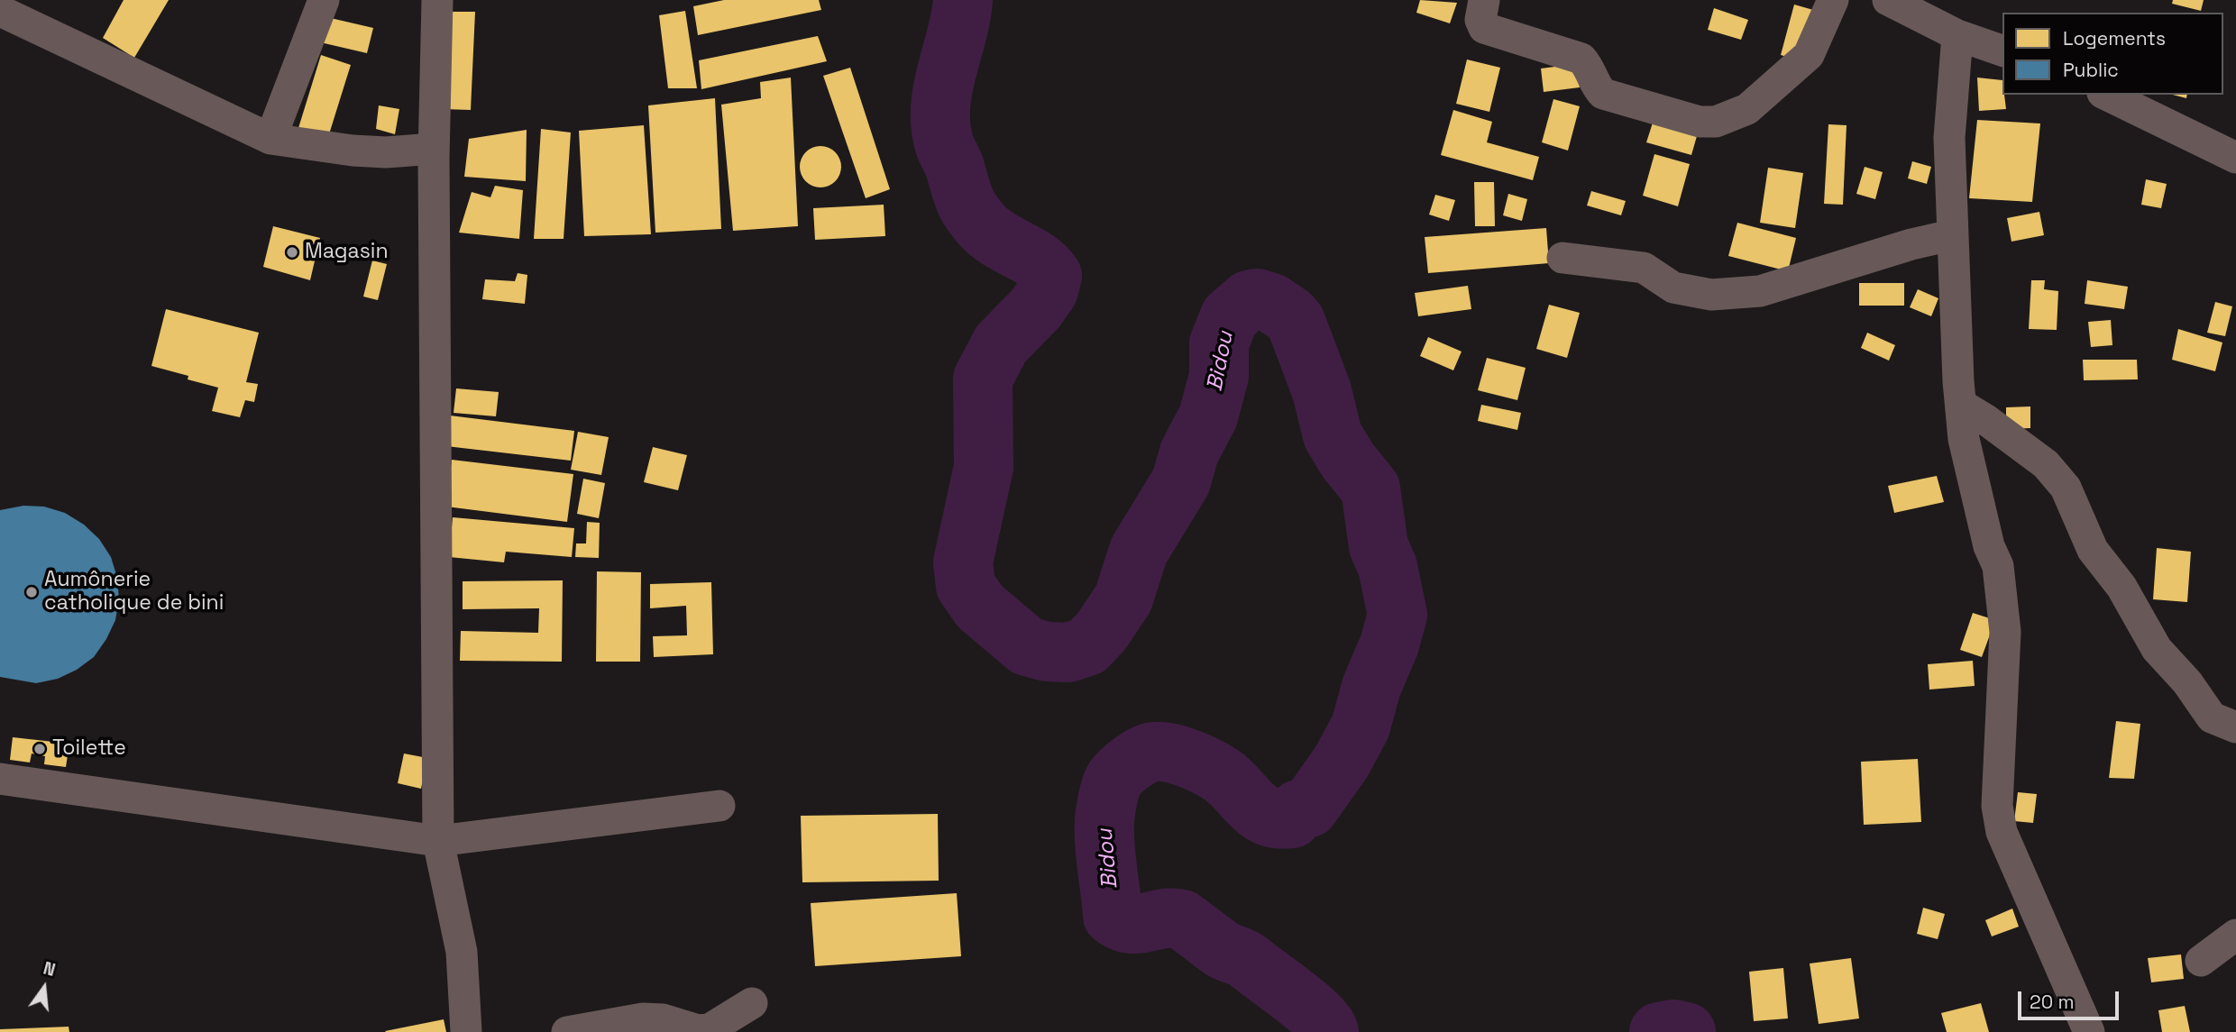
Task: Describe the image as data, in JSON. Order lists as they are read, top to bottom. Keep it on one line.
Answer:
{"water":["Bidou"],"places":["Magasin","Aumônerie catholique de bini","Toilette"],"legend":["Logements","Public"],"scale_bar":"20 m","north":"top"}
